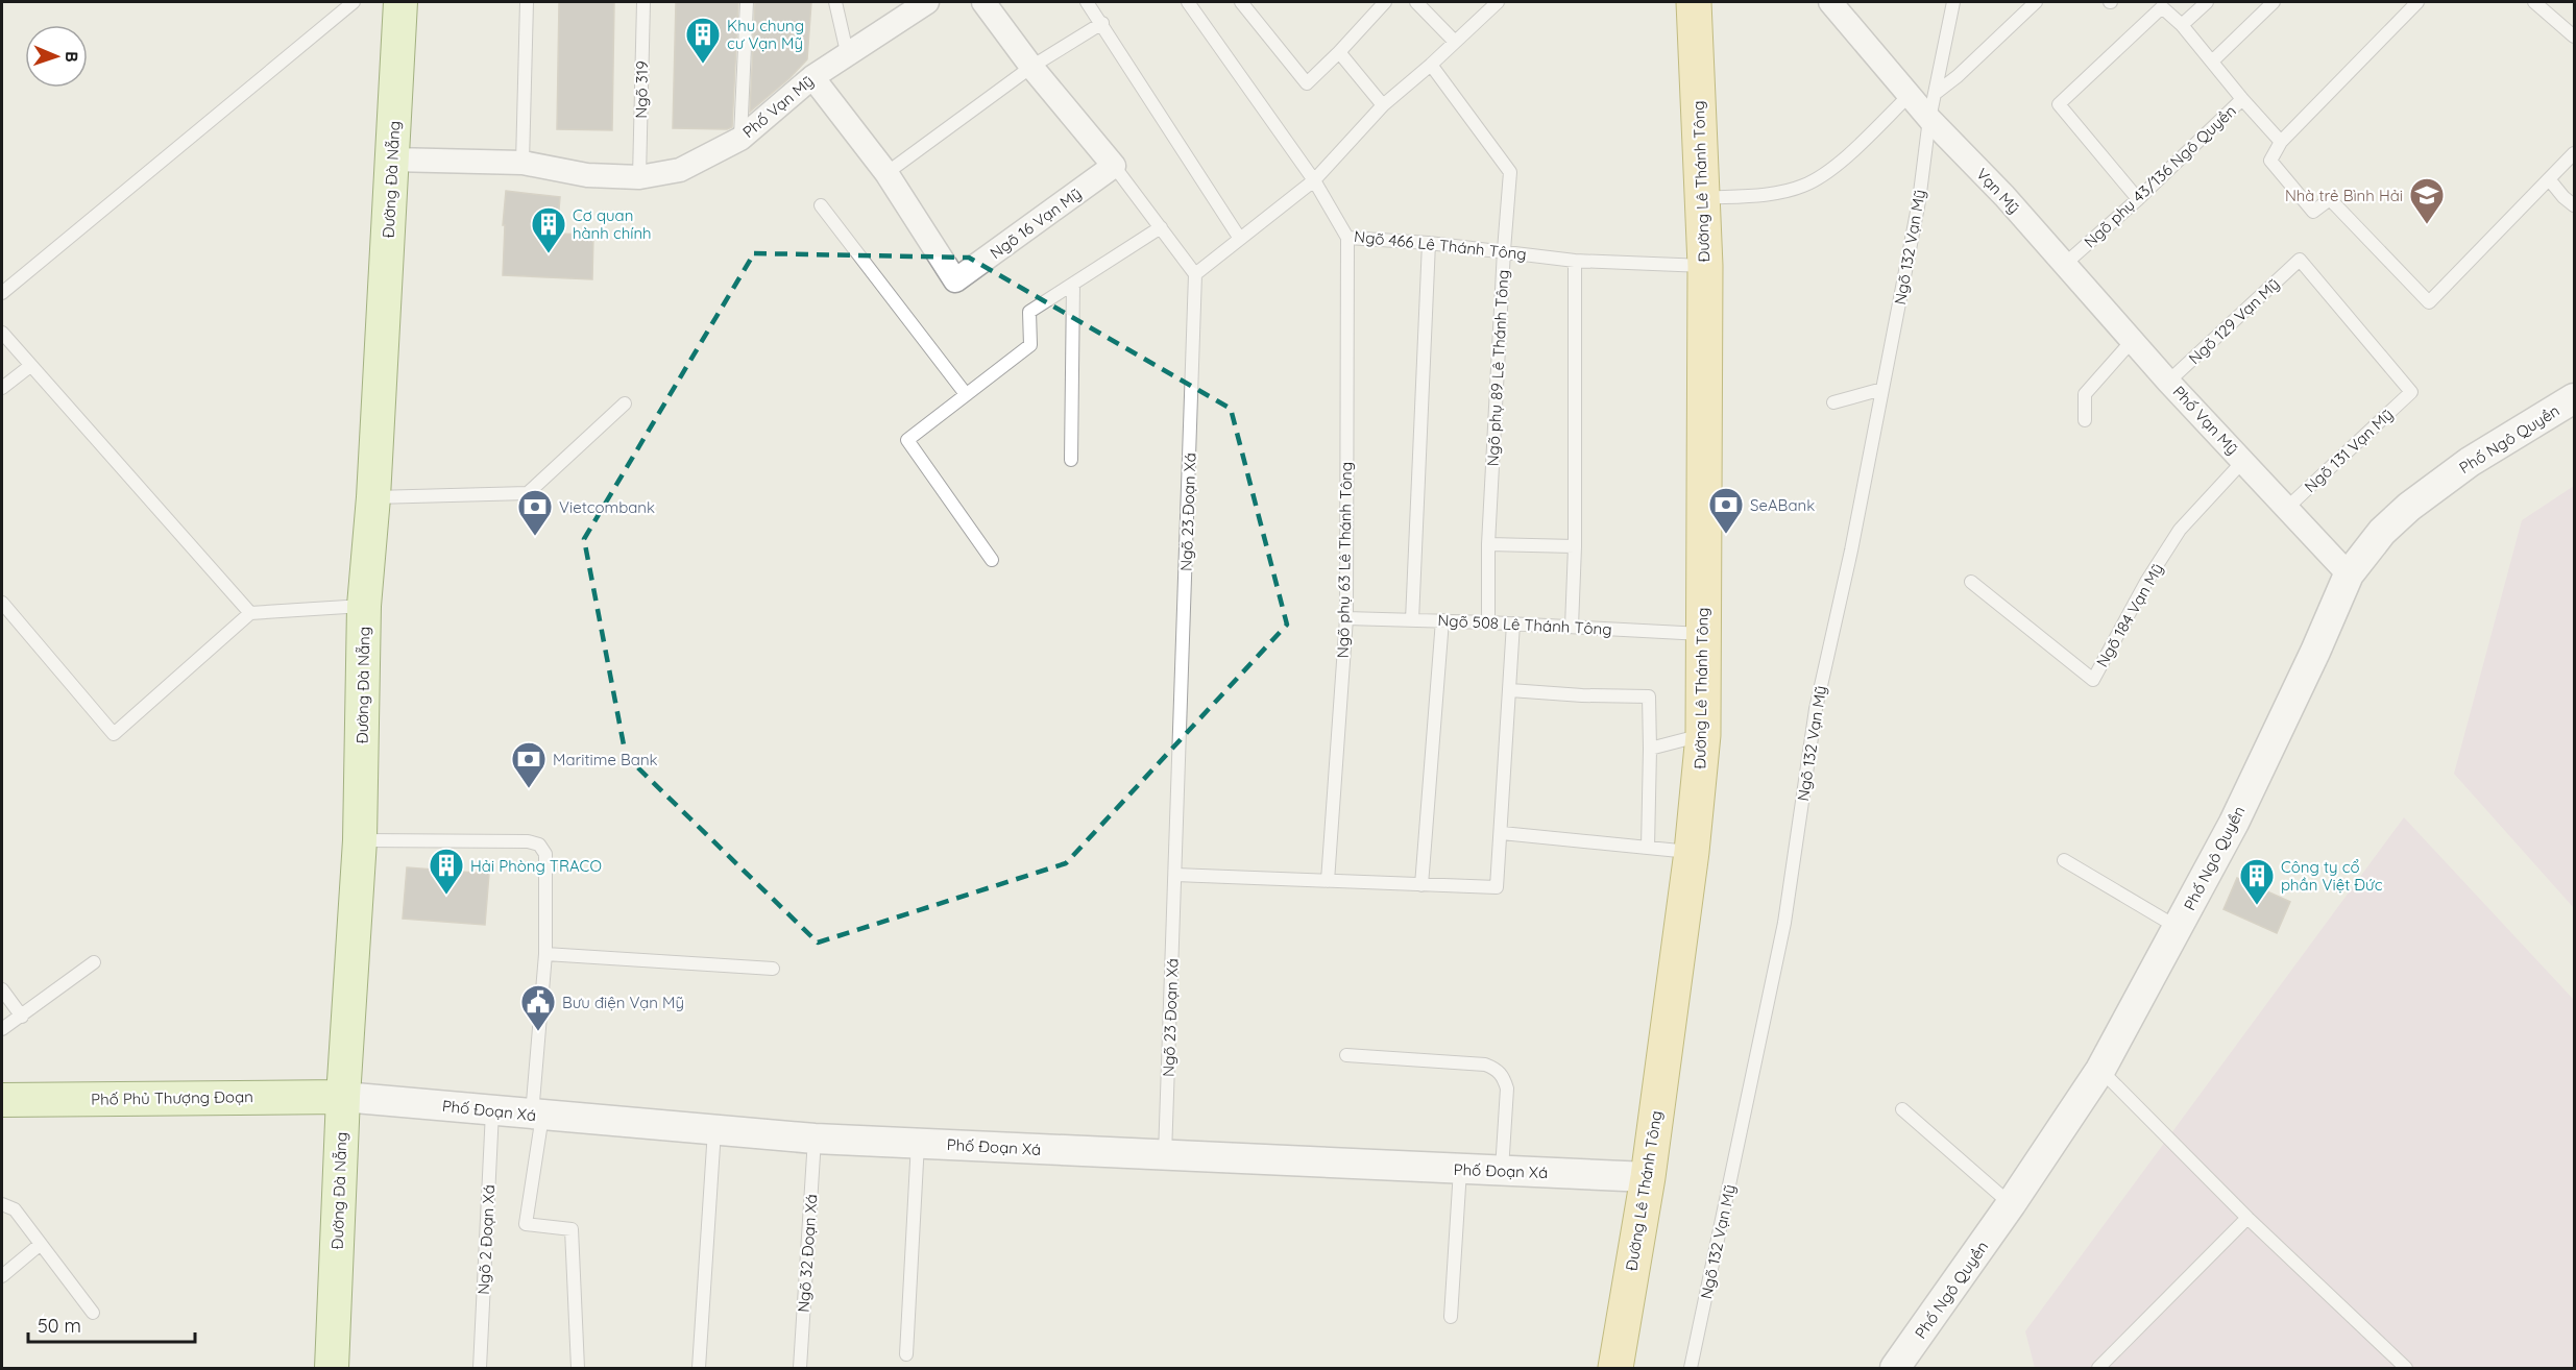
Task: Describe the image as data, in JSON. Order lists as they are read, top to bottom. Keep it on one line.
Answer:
{"streets":{"main road":["Đường Đà Nẵng","Đường Lê Thánh Tông","Phố Phủ Thượng Đoạn"],"street":["Phố Vạn Mỹ","Vạn Mỹ","Ngõ 16 Vạn Mỹ","Phố Ngô Quyền","Phố Đoạn Xá"],"lane":["Ngõ 319","Ngõ phụ 43/136 Ngô Quyền","Ngõ 466 Lê Thánh Tông","Ngõ 132 Vạn Mỹ","Ngõ 129 Vạn Mỹ","Ngõ phụ 89 Lê Thánh Tông","Ngõ 131 Vạn Mỹ","Ngõ 23 Đoạn Xá","Ngõ phụ 63 Lê Thánh Tông","Ngõ 184 Vạn Mỹ","Ngõ 508 Lê Thánh Tông","Ngõ 2 Đoạn Xá","Ngõ 32 Đoạn Xá"]},"crossings":[["Ngõ 319","Phố Vạn Mỹ"],["Phố Vạn Mỹ","Ngõ phụ 43/136 Ngô Quyền"],["Phố Vạn Mỹ","Đường Đà Nẵng"],["Phố Vạn Mỹ","Vạn Mỹ"],["Phố Vạn Mỹ","Ngõ 16 Vạn Mỹ"],["Phố Vạn Mỹ","Ngõ 129 Vạn Mỹ"],["Phố Vạn Mỹ","Phố Ngô Quyền"],["Phố Vạn Mỹ","Ngõ 131 Vạn Mỹ"],["Phố Vạn Mỹ","Ngõ 184 Vạn Mỹ"],["Ngõ phụ 43/136 Ngô Quyền","Vạn Mỹ"],["Đường Đà Nẵng","Phố Phủ Thượng Đoạn"],["Đường Đà Nẵng","Phố Đoạn Xá"],["Đường Lê Thánh Tông","Ngõ 466 Lê Thánh Tông"],["Đường Lê Thánh Tông","Ngõ 508 Lê Thánh Tông"],["Đường Lê Thánh Tông","Phố Đoạn Xá"],["Vạn Mỹ","Ngõ 132 Vạn Mỹ"],["Ngõ 466 Lê Thánh Tông","Ngõ phụ 89 Lê Thánh Tông"],["Ngõ 466 Lê Thánh Tông","Ngõ phụ 63 Lê Thánh Tông"],["Ngõ 129 Vạn Mỹ","Ngõ 131 Vạn Mỹ"],["Ngõ phụ 89 Lê Thánh Tông","Ngõ 508 Lê Thánh Tông"],["Ngõ 23 Đoạn Xá","Phố Đoạn Xá"],["Ngõ phụ 63 Lê Thánh Tông","Ngõ 508 Lê Thánh Tông"],["Phố Phủ Thượng Đoạn","Phố Đoạn Xá"],["Phố Đoạn Xá","Ngõ 2 Đoạn Xá"],["Phố Đoạn Xá","Ngõ 32 Đoạn Xá"]],"places":{"building":["Khu chung cư Vạn Mỹ","Cơ quan hành chính","Hải Phòng TRACO","Công ty cổ phần Việt Đức"],"school or university":["Nhà trẻ Bình Hải"],"bank":["SeABank","Vietcombank","Maritime Bank"],"public building":["Bưu điện Vạn Mỹ"]},"scale_bar":"50 m","north":"right"}
